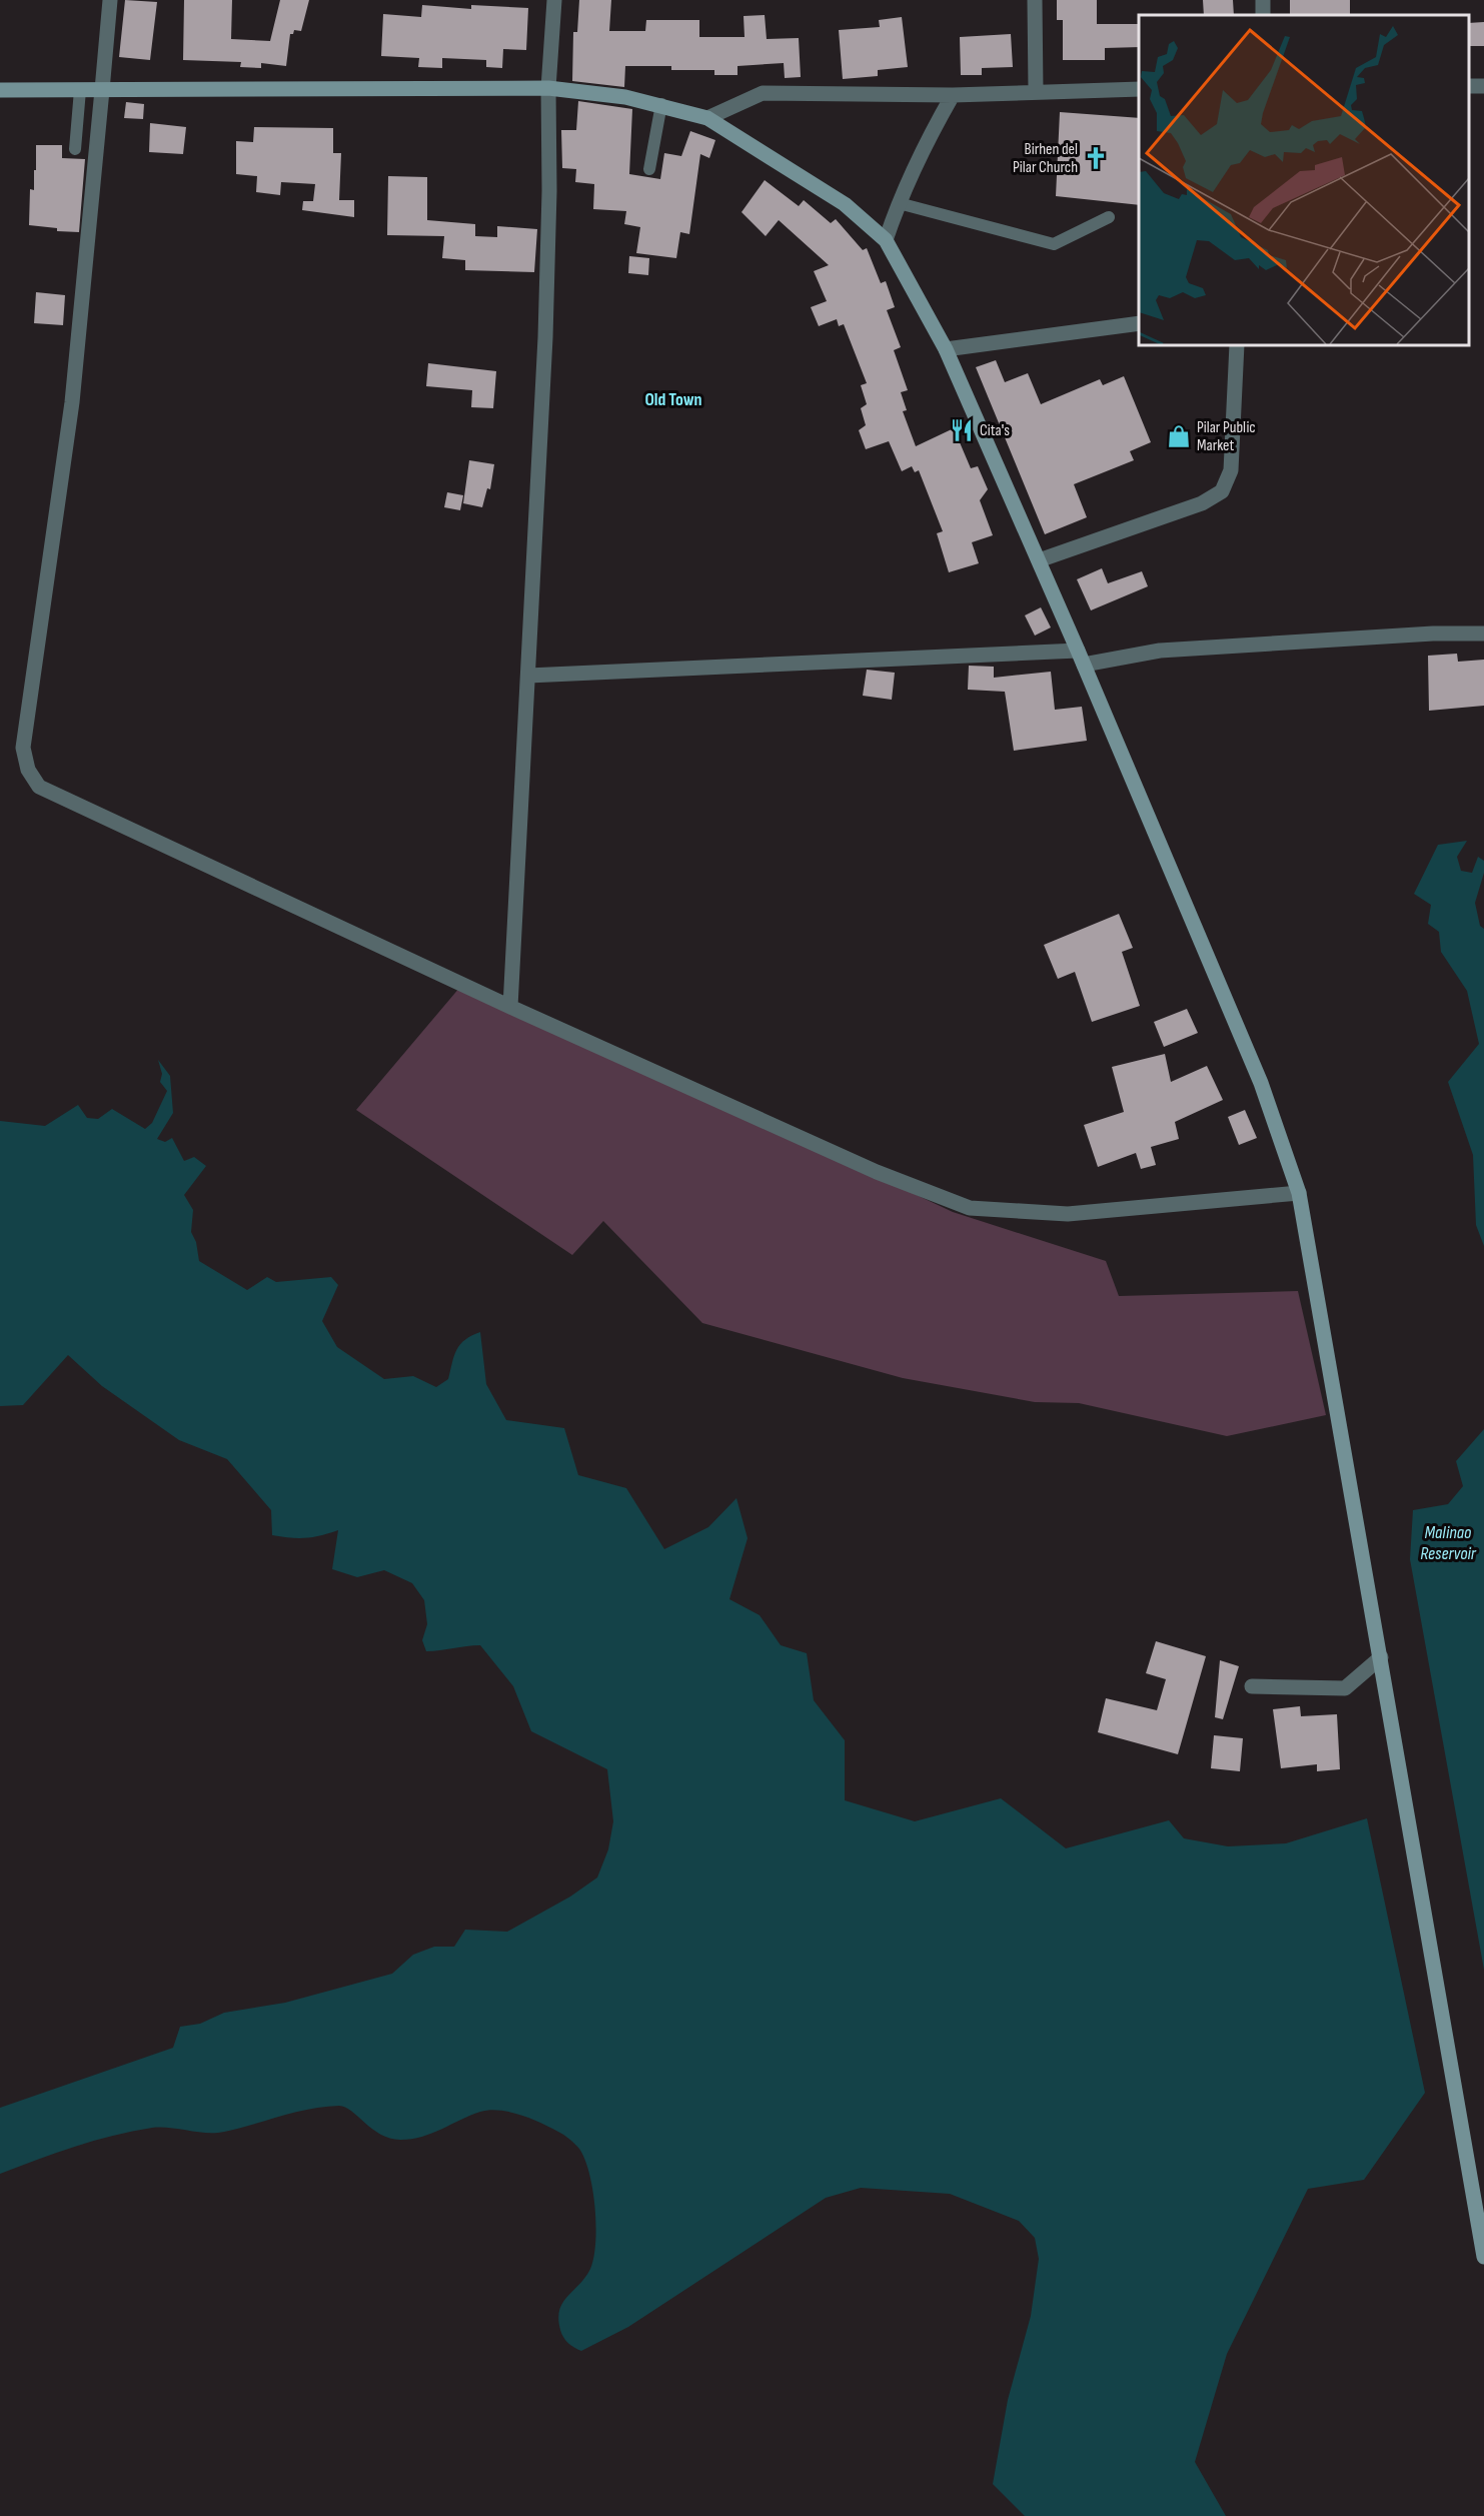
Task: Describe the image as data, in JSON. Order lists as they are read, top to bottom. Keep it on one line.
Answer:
{"districts":["Old Town"],"water":["Malinao Reservoir"],"places":{"church":["Birhen del Pilar Church"],"restaurant":["Cita's"],"shop":["Pilar Public Market"]}}
